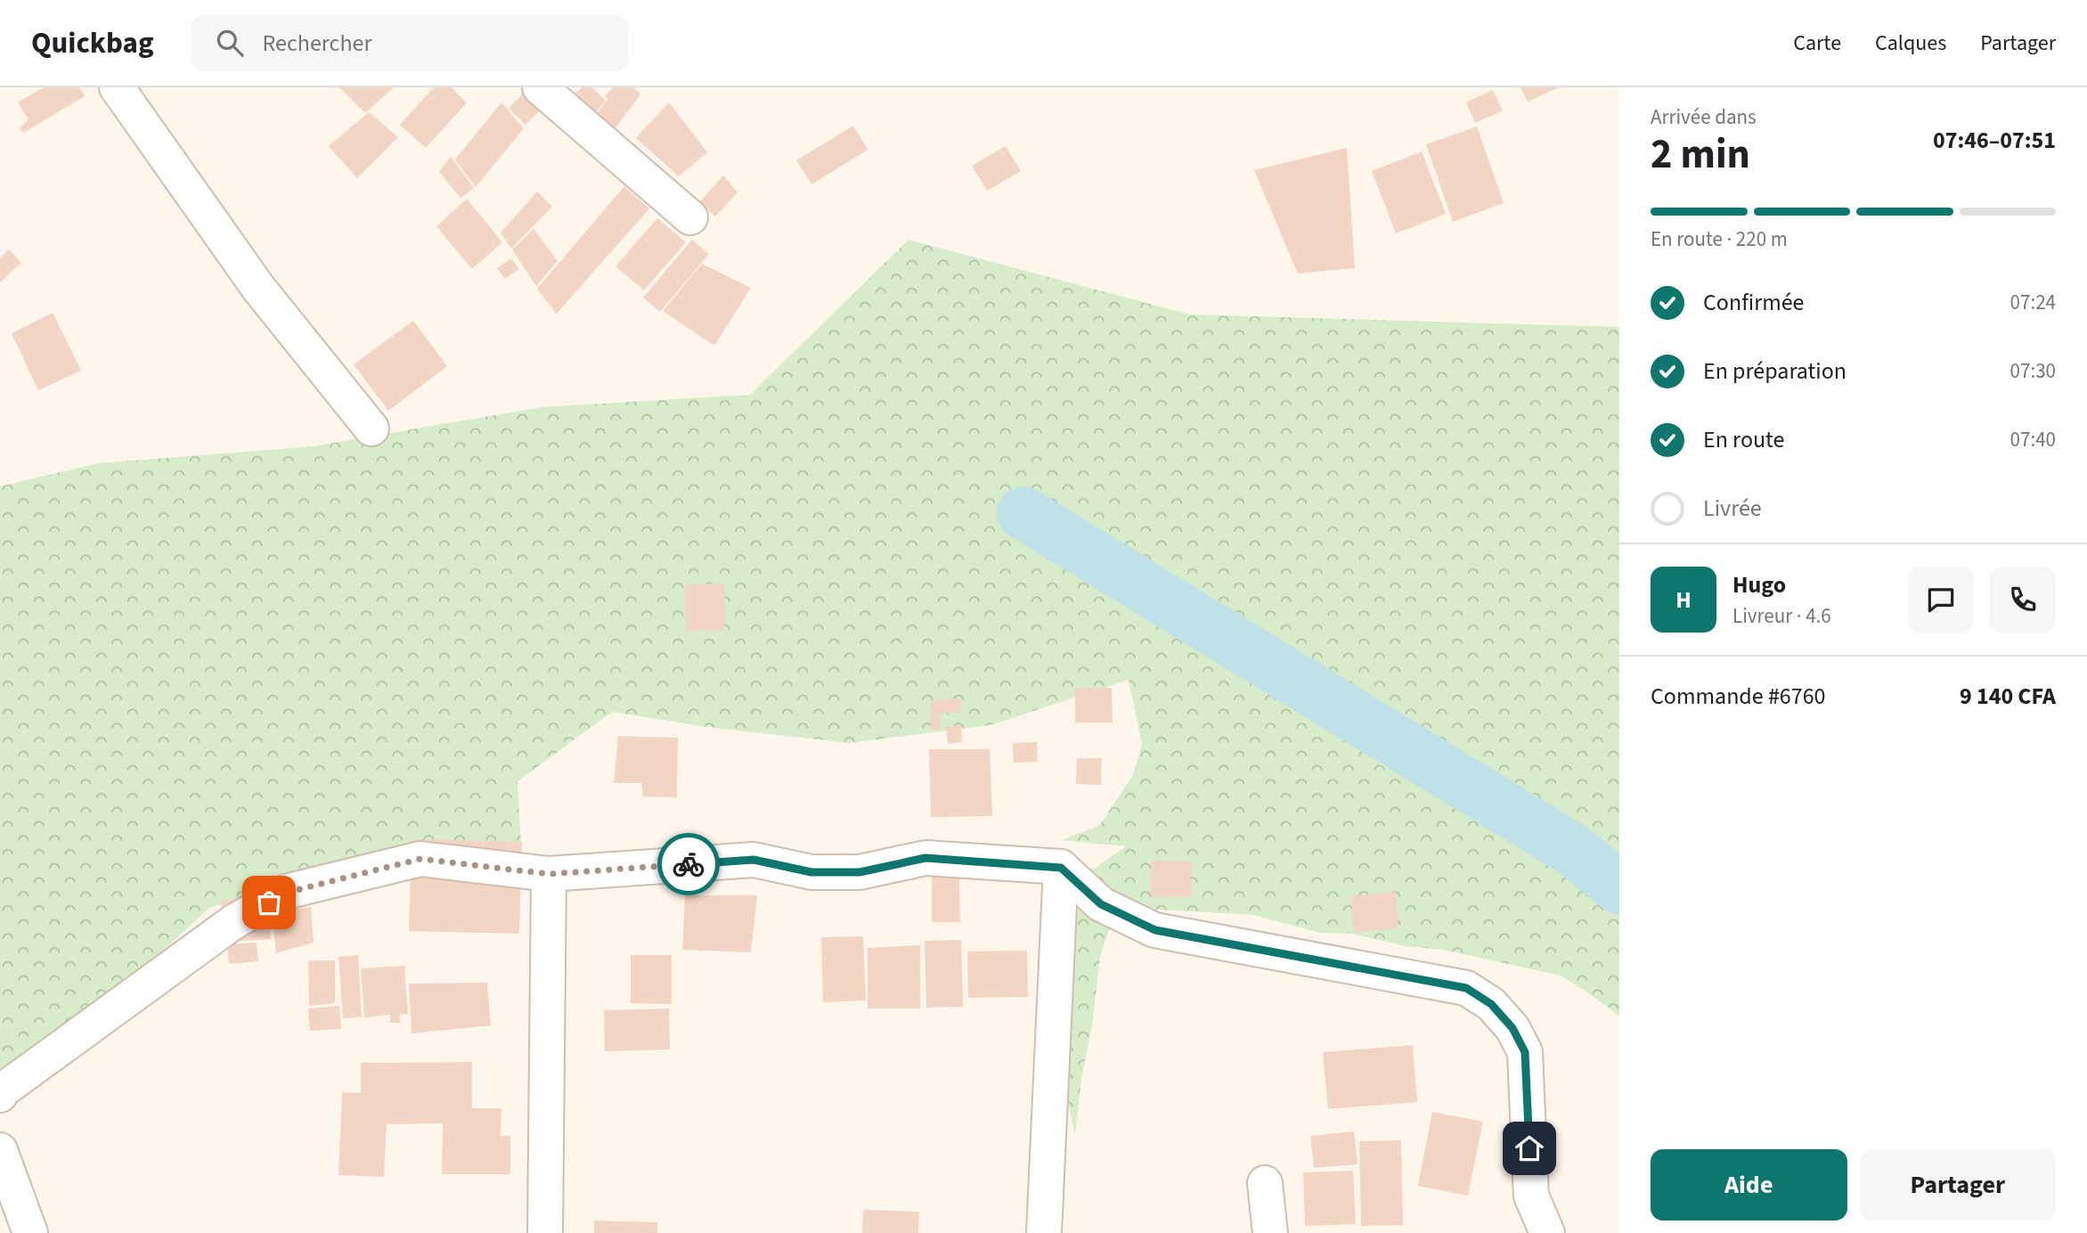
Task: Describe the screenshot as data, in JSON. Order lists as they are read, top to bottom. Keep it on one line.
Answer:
{"page":{"header":"Quickbag","search":"Rechercher","nav":["Carte","Calques","Partager"],"heading":["2 min","Arrivée dans","07:46–07:51"],"panel":["Hugo","Livreur · 4.6","Commande #6760","9 140 CFA"],"bar":"En route · 220 m","list":[["Confirmée","07:24"],["En préparation","07:30"],["En route","07:40"],"Livrée"],"round":"H","buttons":["Aide","Partager"]}}
